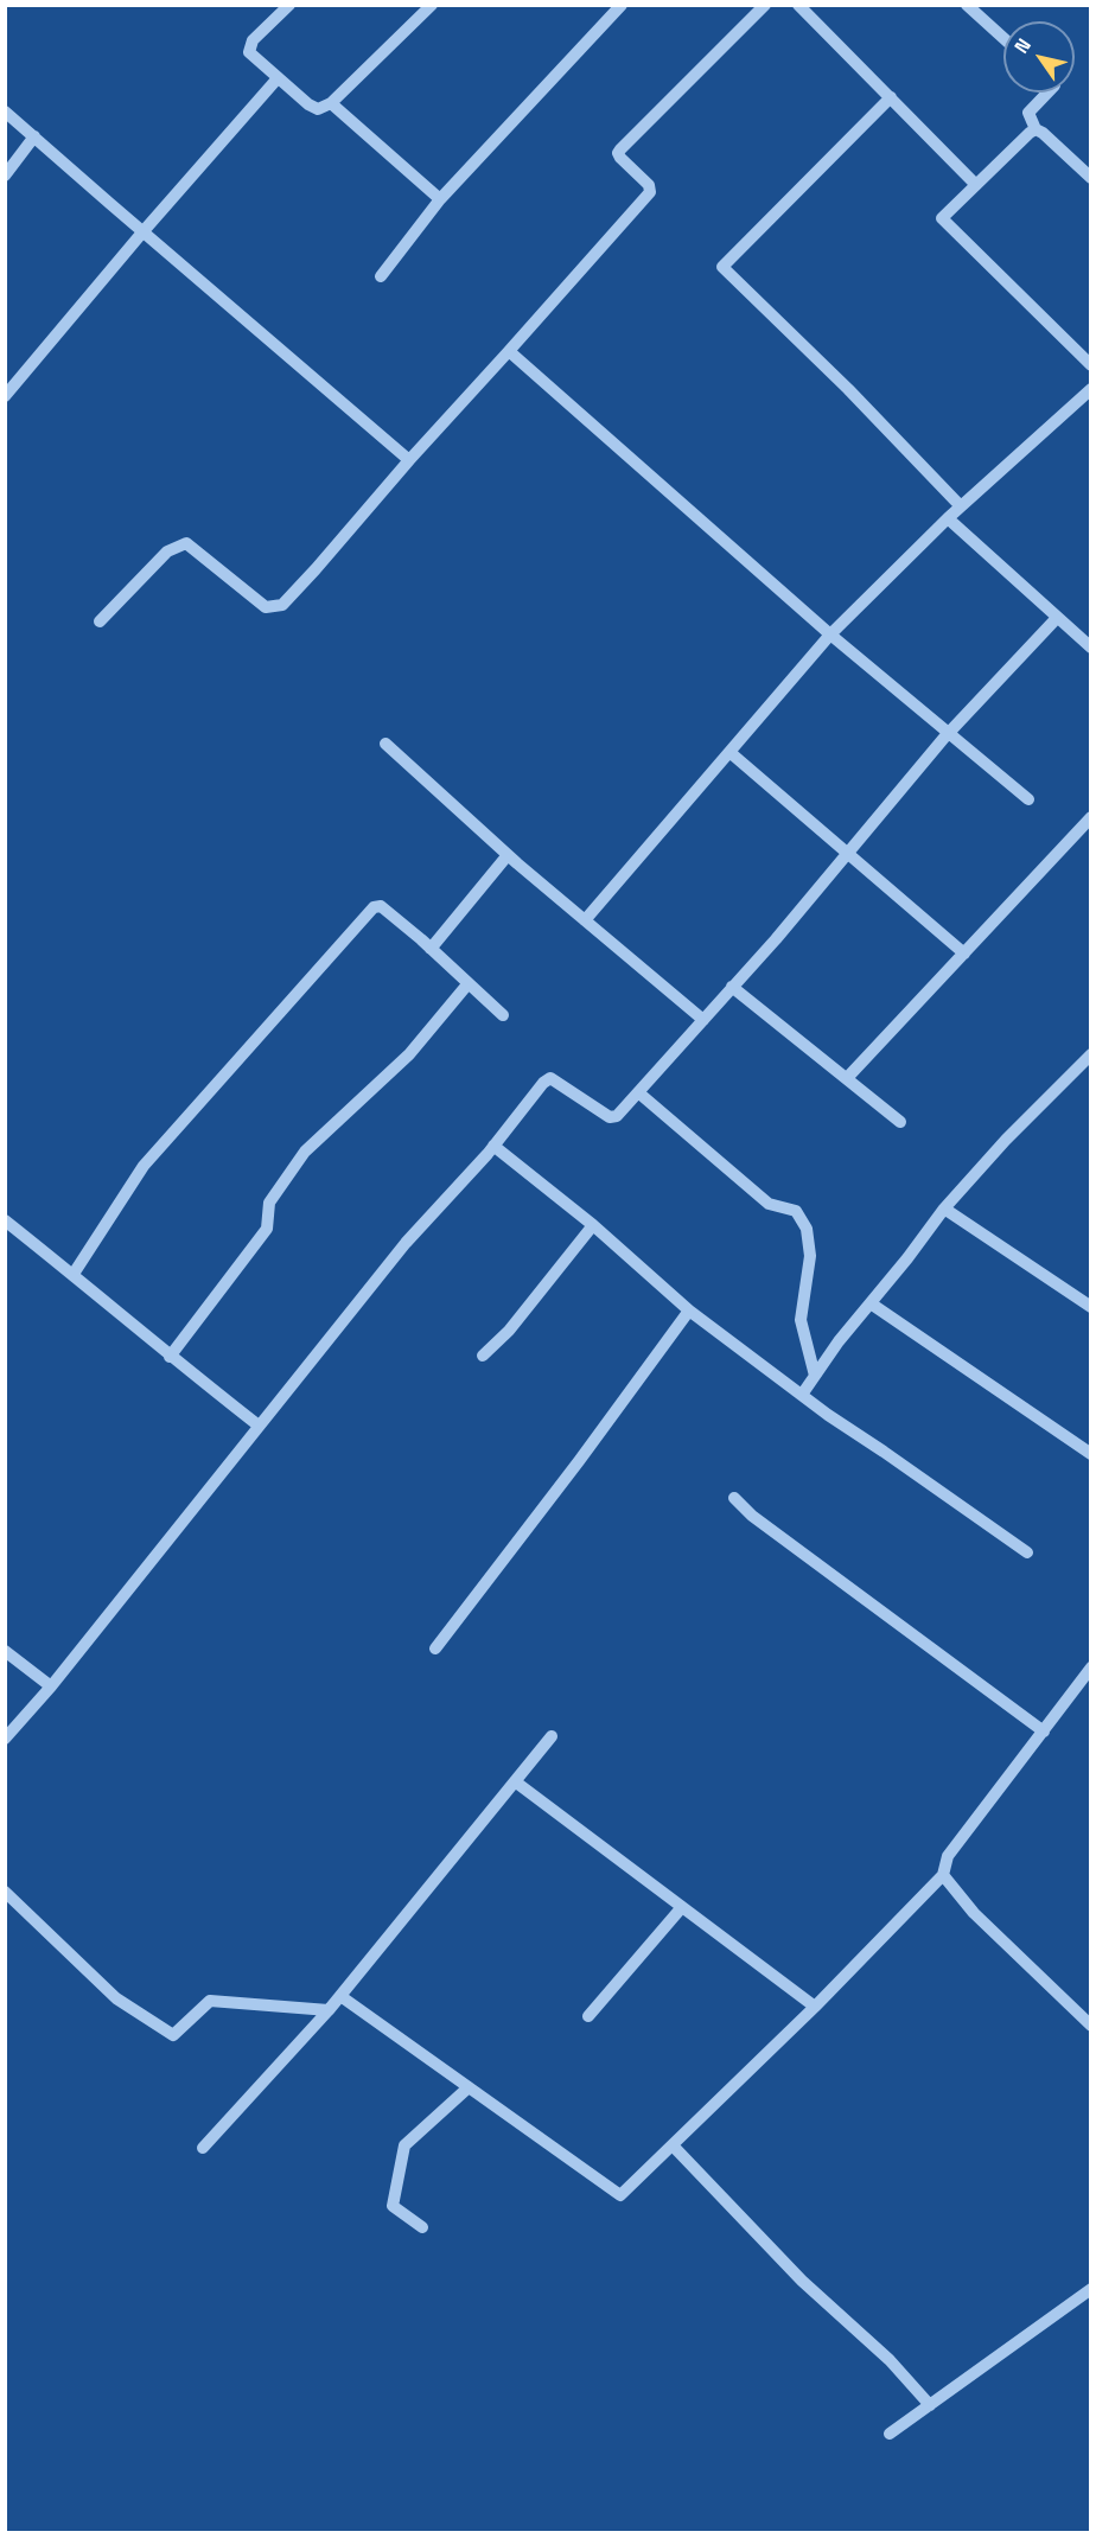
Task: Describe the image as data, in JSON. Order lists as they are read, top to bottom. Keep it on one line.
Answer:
{"north":"top left"}
